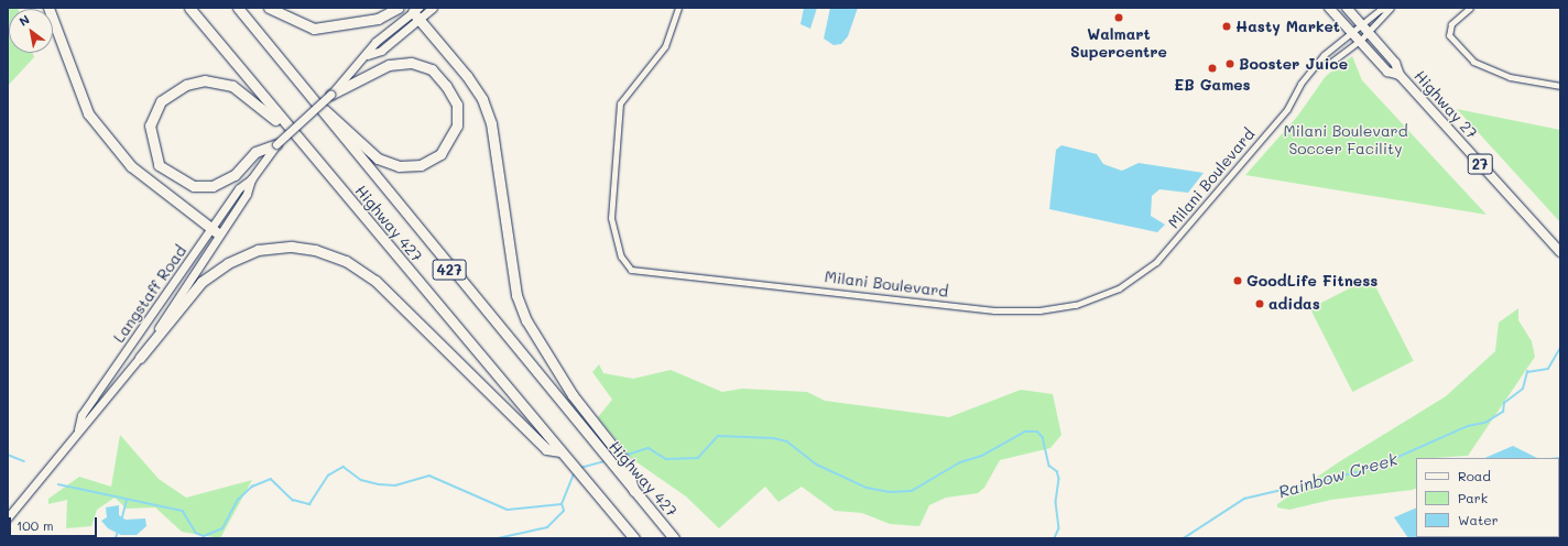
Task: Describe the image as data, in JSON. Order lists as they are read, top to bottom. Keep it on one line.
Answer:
{"streets":{"highway":["Highway 427","427"],"main road":["Highway 27","27","Langstaff Road"],"street":["Milani Boulevard"]},"crossings":[["Highway 27","Milani Boulevard"]],"water":["Rainbow Creek"],"parks":["Milani Boulevard Soccer Facility"],"places":["Walmart Supercentre","Hasty Market","Booster Juice","EB Games","GoodLife Fitness","adidas"],"legend":["Road","Park","Water"],"scale_bar":"100 m","north":"top left"}
